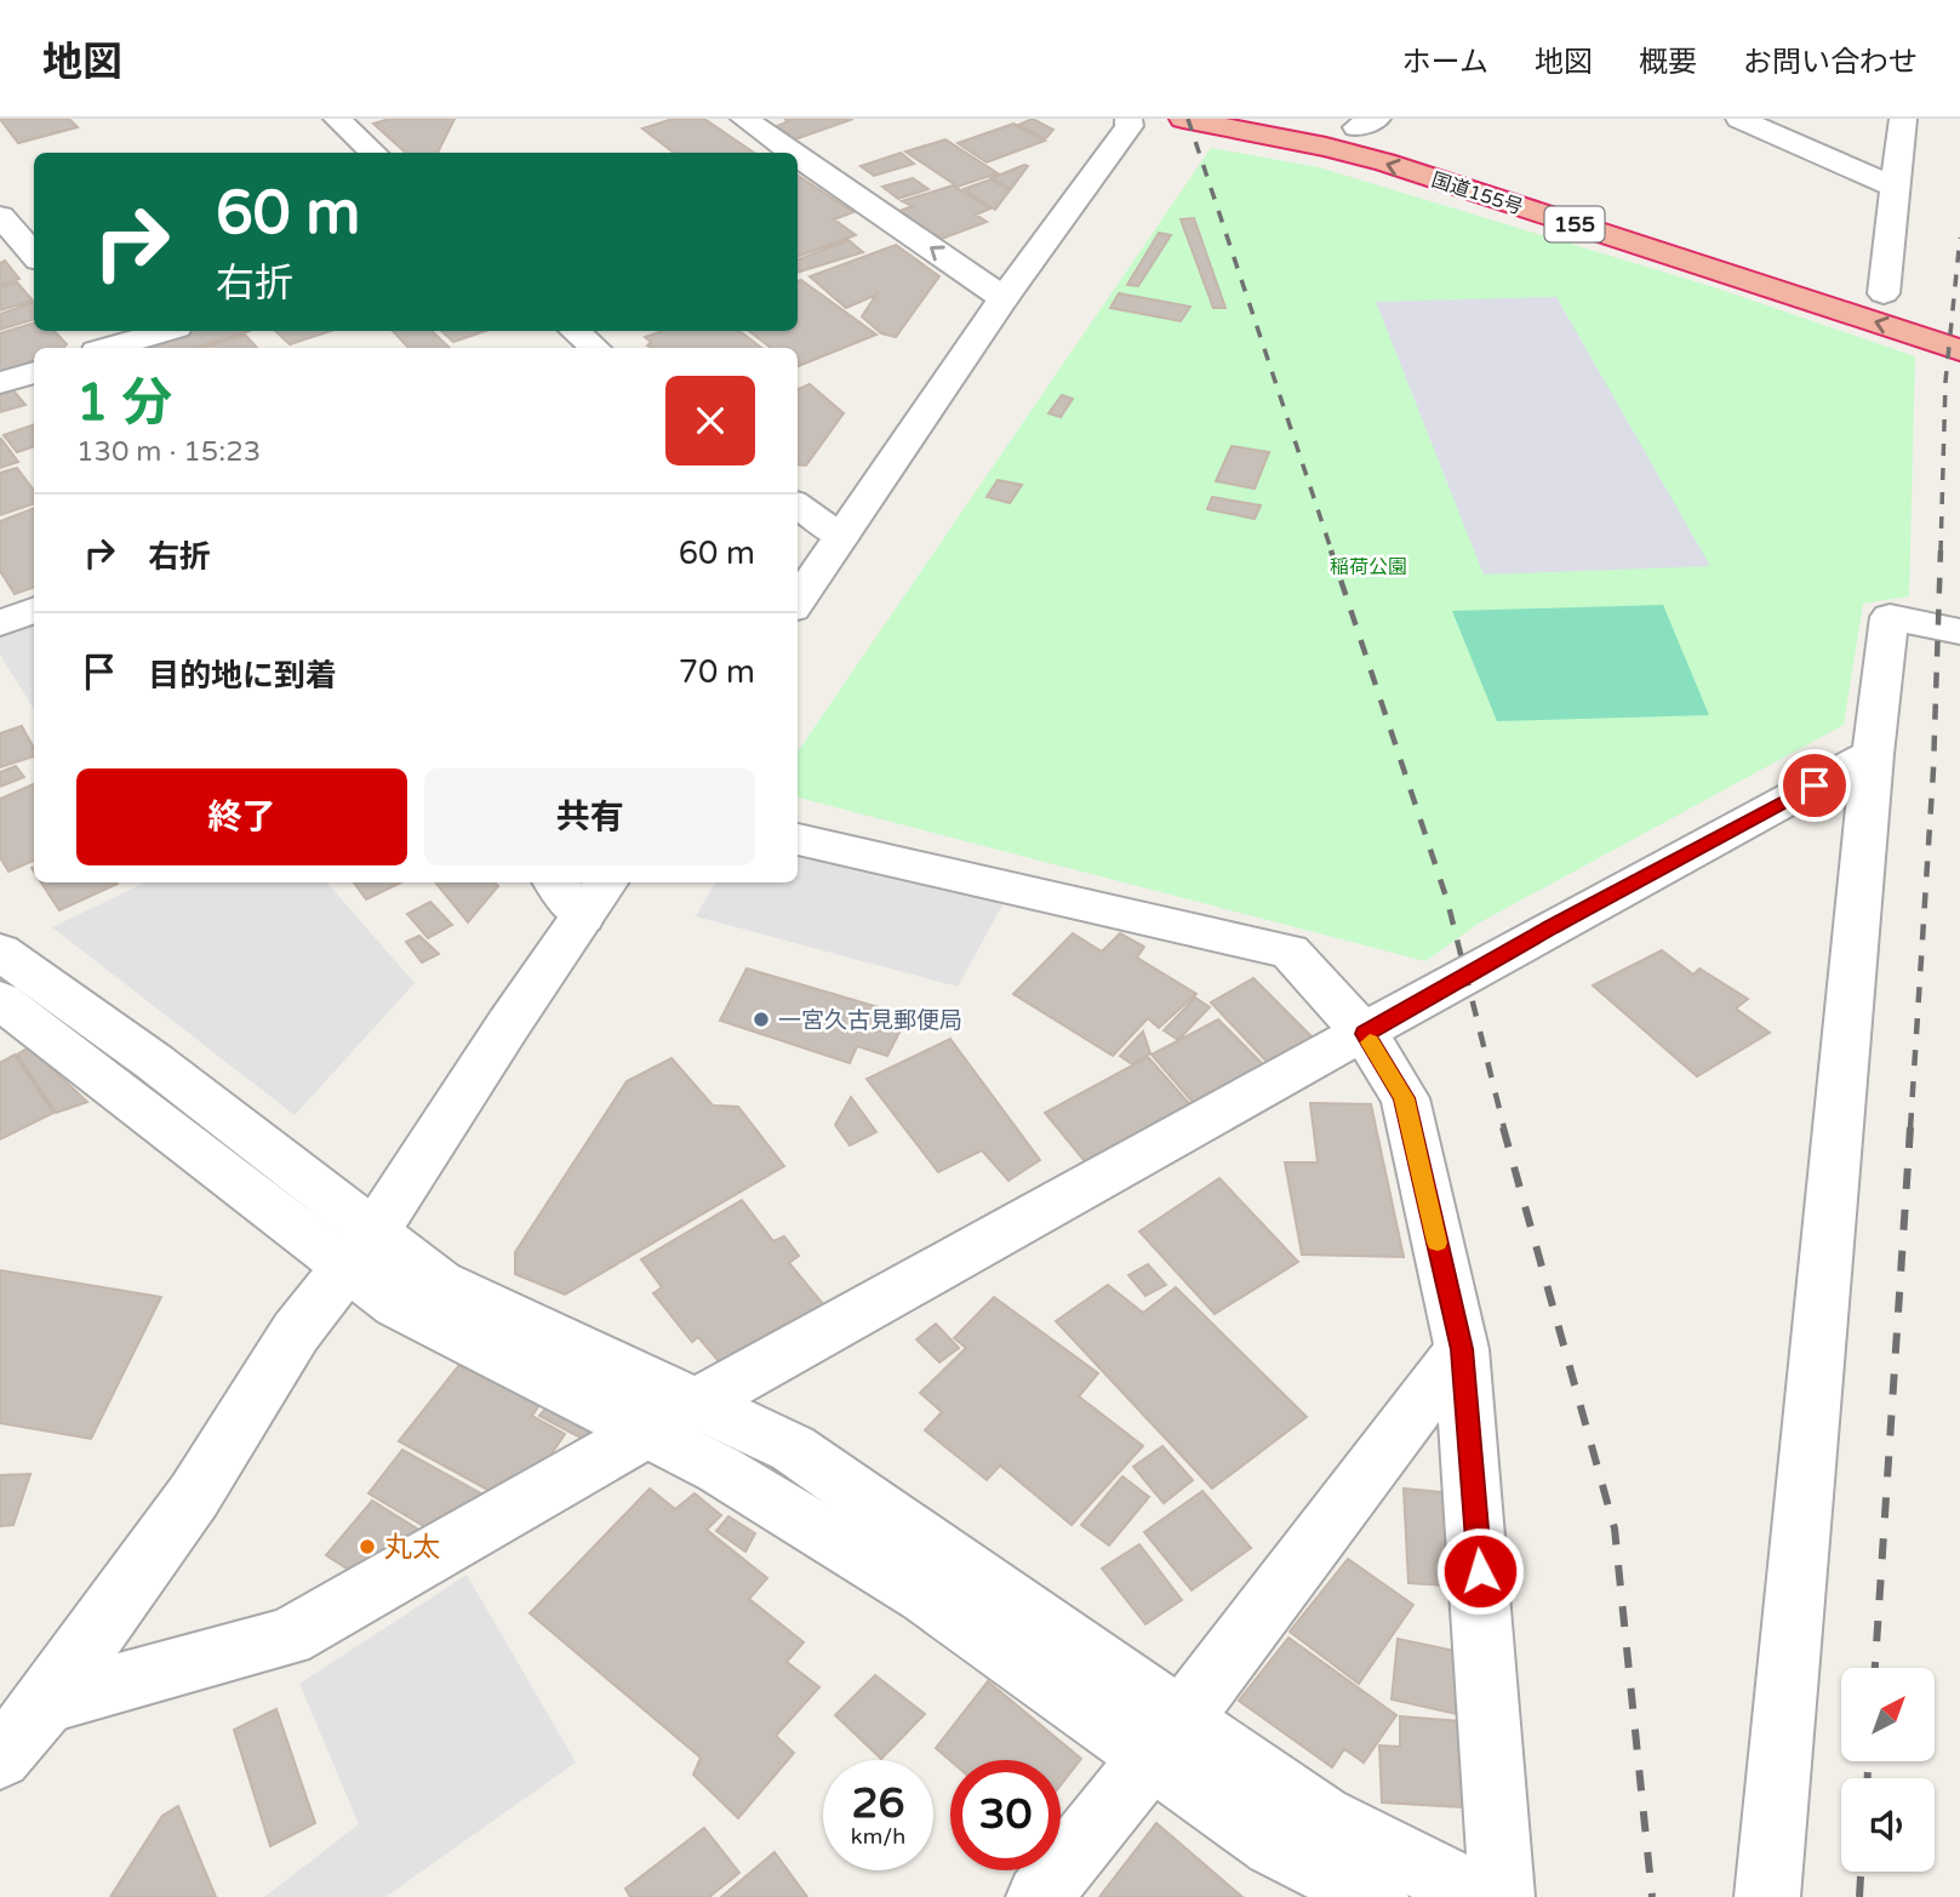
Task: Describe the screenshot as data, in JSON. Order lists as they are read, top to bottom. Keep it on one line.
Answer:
{"streets":{"highway":["国道155号","155"]},"parks":["稲荷公園"],"places":["一宮久古見郵便局","丸太"],"north":"top right","page":{"header":"地図","nav":["ホーム","地図","概要","お問い合わせ"],"turn":["60 m","右折"],"heading":["1 分","130 m · 15:23"],"list":[{"name":"右折","value":"60 m"},{"name":"目的地に到着","value":"70 m"}],"buttons":["終了","共有"],"speed":"26 km/h","limit":"30"}}
